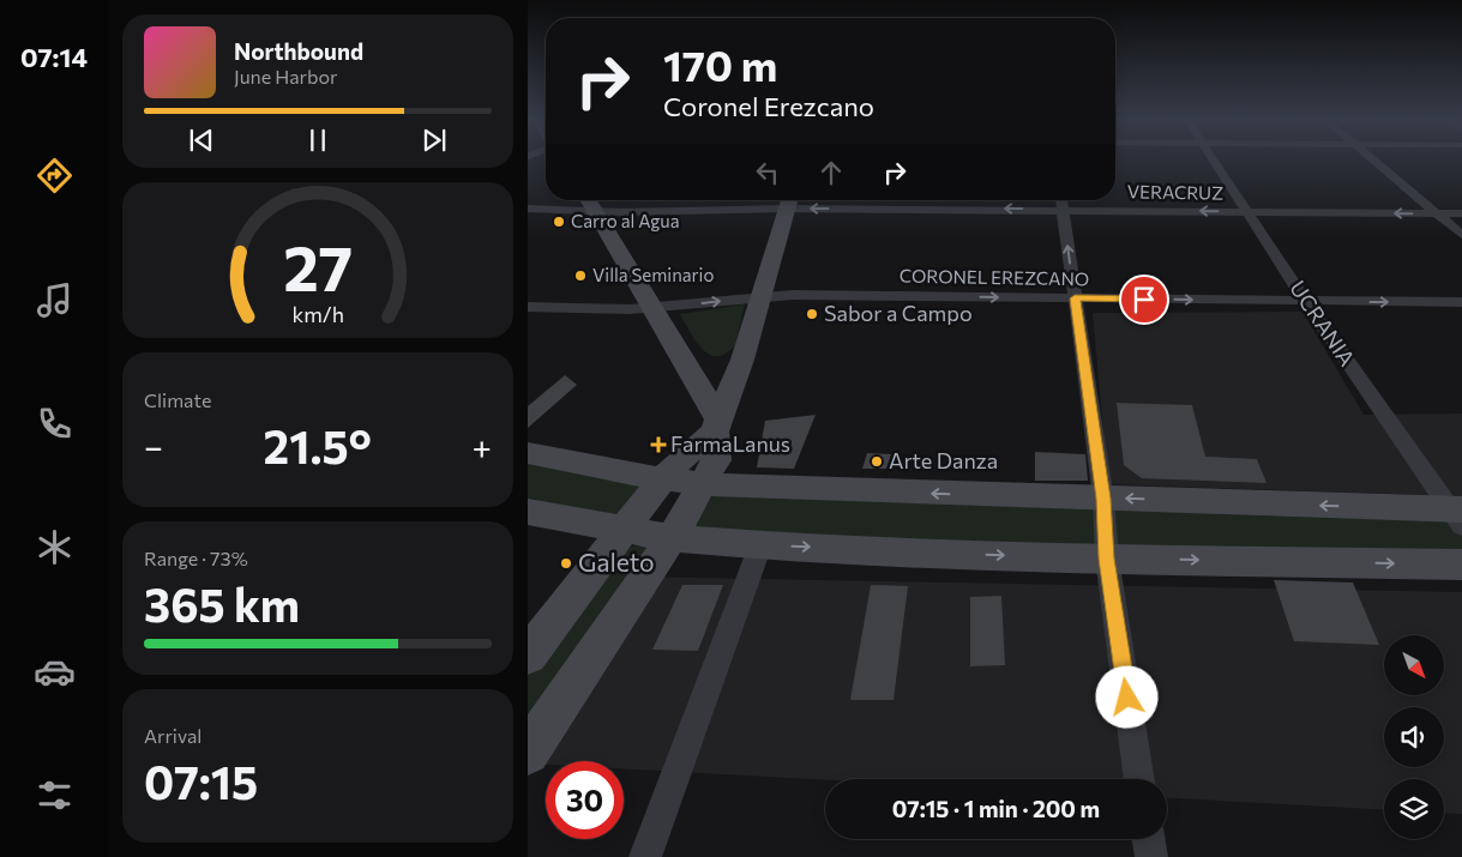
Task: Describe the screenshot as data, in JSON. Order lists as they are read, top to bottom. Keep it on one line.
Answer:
{"streets":{"street":["VERACRUZ","CORONEL EREZCANO","UCRANIA"]},"crossings":[["VERACRUZ","UCRANIA"],["CORONEL EREZCANO","UCRANIA"]],"one_way":["VERACRUZ","CORONEL EREZCANO"],"places":{"other":["Carro al Agua","Villa Seminario","Sabor a Campo","Arte Danza","Galeto"],"health":["FarmaLanus"]},"north":"bottom right","page":{"tabs":"07:14","turn":["170 m","Coronel Erezcano"],"song":["Northbound","June Harbor"],"tile":["Climate",["Range · 73%","365 km"],["Arrival","07:15"]],"heat":["−","21.5°","+"],"limit":"30","trip":"07:15 · 1 min · 200 m","gauge":["27","km/h"]}}
